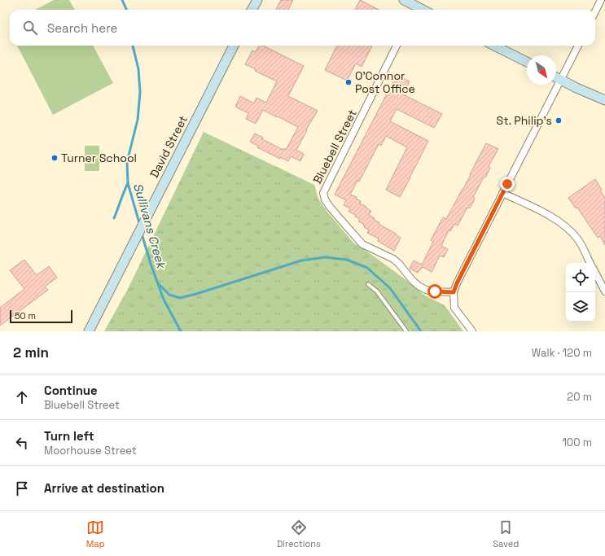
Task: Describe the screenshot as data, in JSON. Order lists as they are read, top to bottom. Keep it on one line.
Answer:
{"streets":{"street":["David Street","Bluebell Street"]},"water":["Sullivans Creek"],"places":["O'Connor Post Office","St. Philip's","Turner School"],"scale_bar":"50 m","north":"bottom right","page":{"search":"Search here","scale":"50 m","heading":["2 min","Walk · 120 m"],"list":[["Continue","Bluebell Street","20 m"],["Turn left","Moorhouse Street","100 m"],"Arrive at destination"],"nav":["Map","Directions","Saved"]}}
